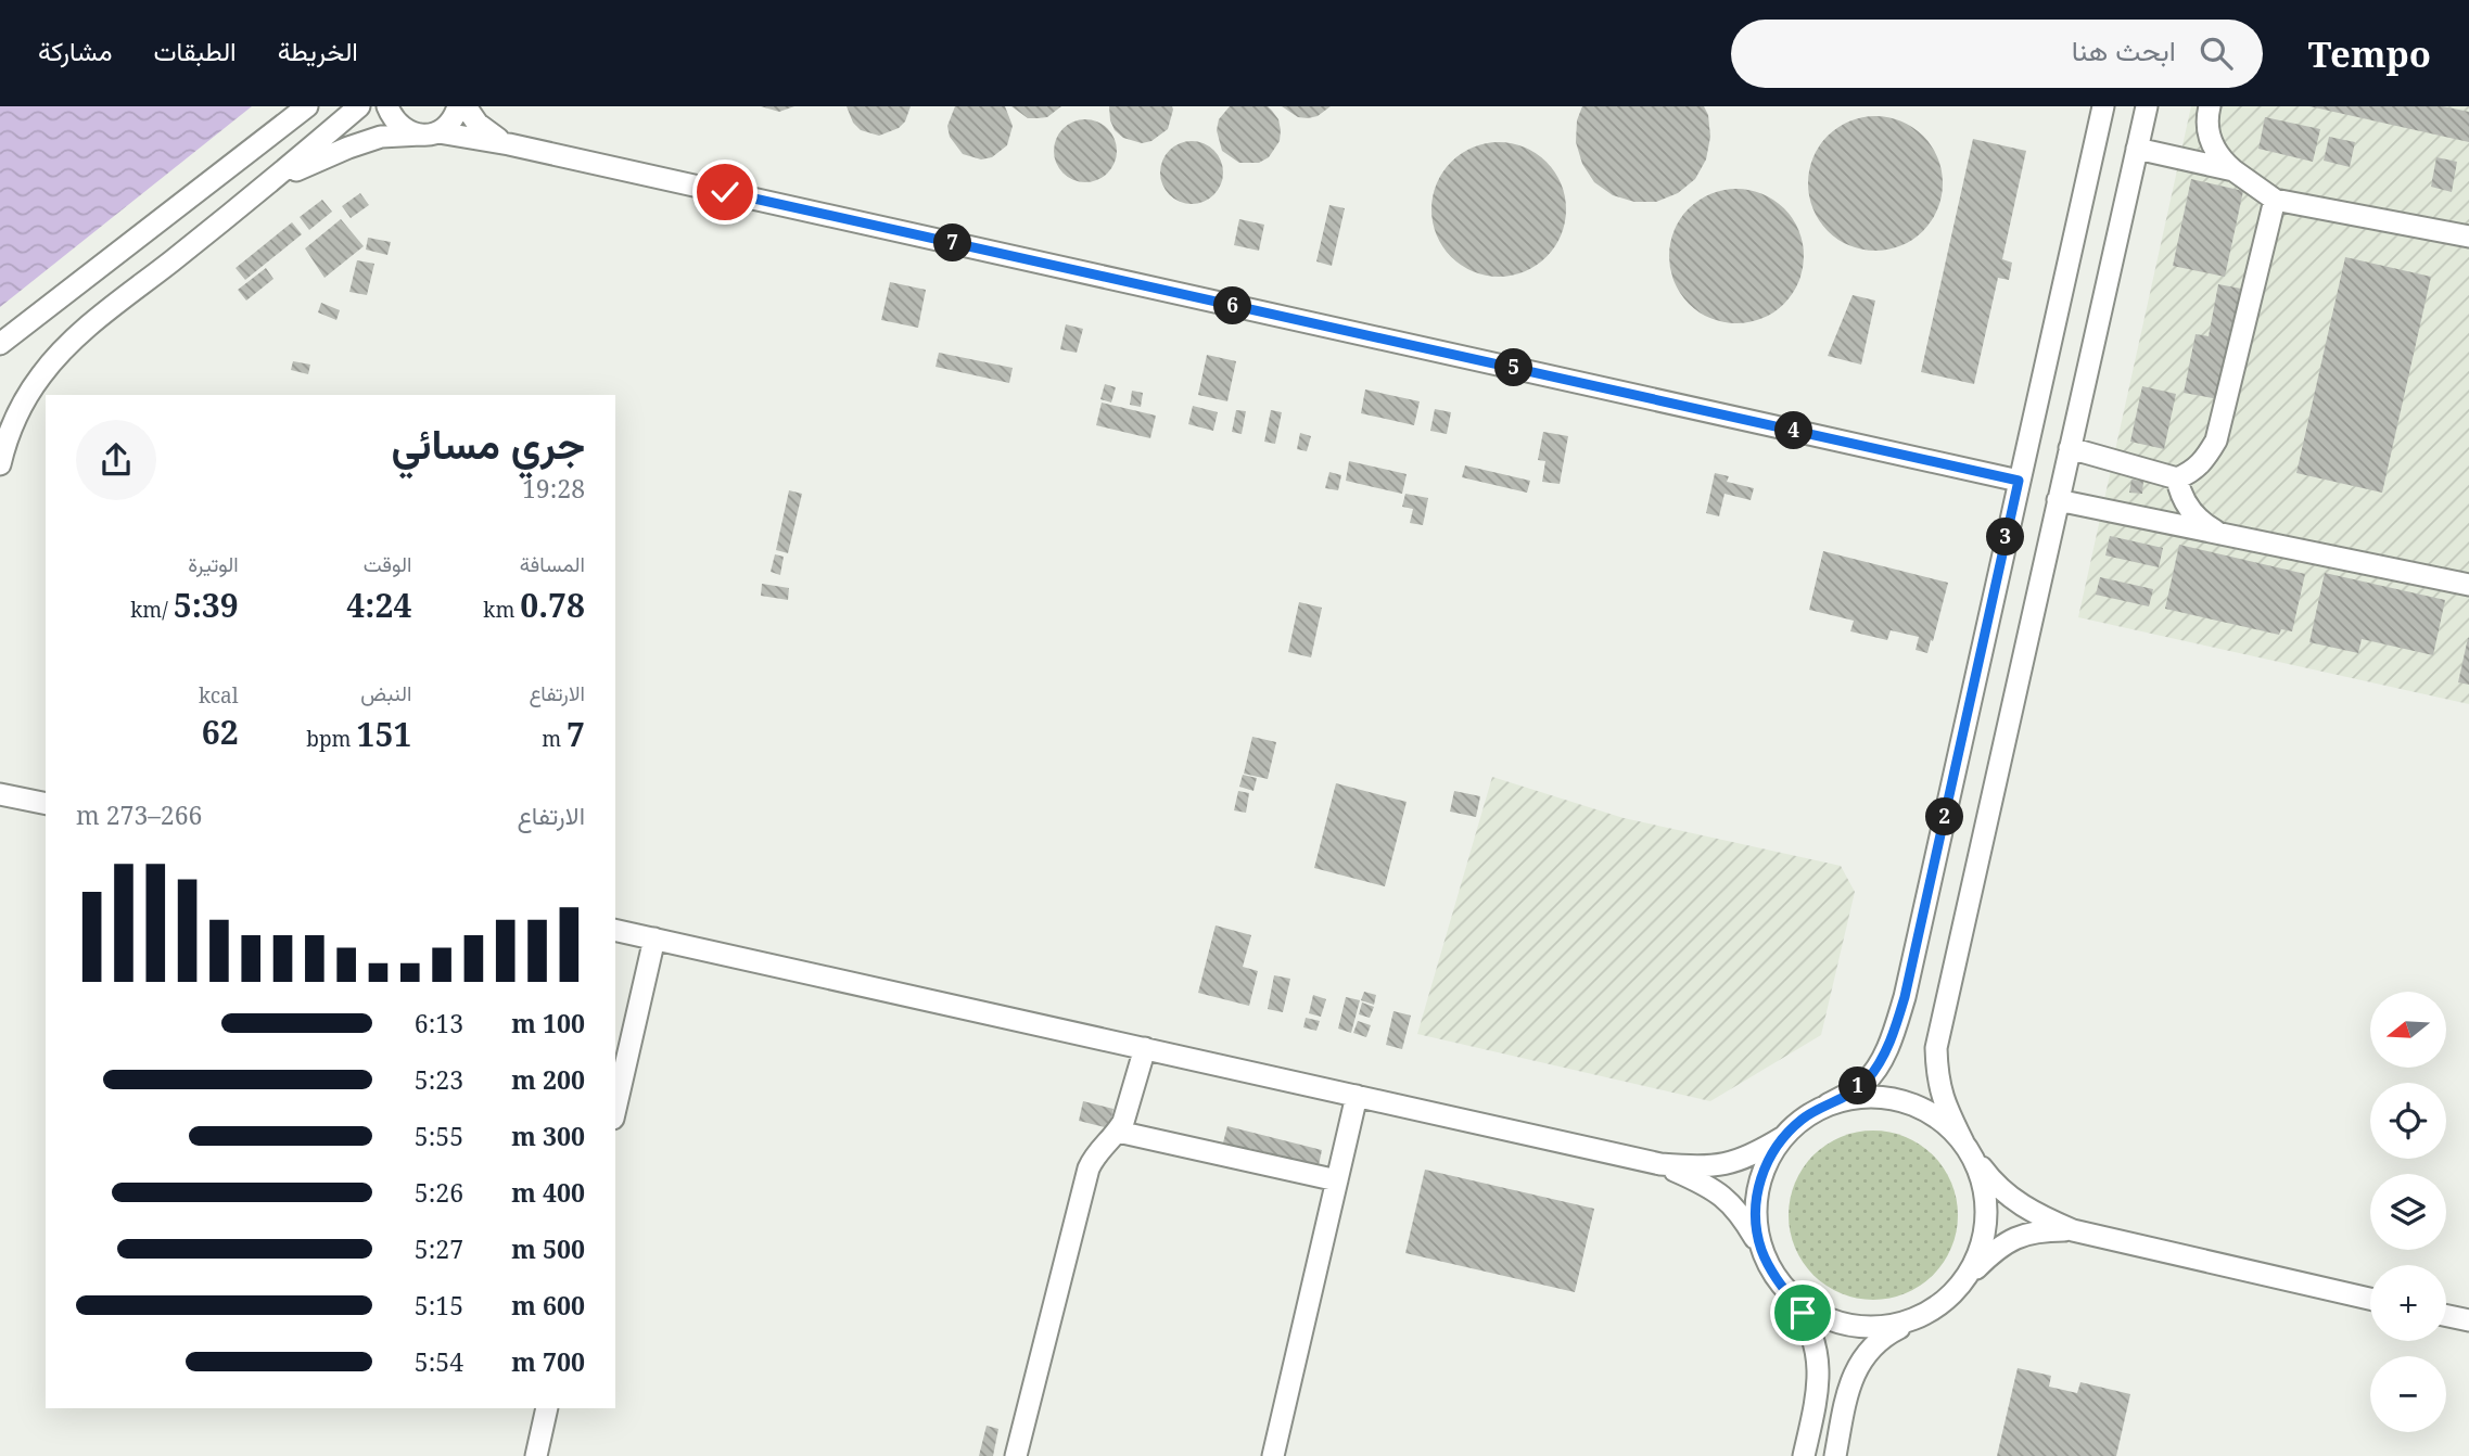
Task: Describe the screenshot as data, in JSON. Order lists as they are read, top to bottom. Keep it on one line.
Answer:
{"north":"left","page":{"header":"Tempo","search":"ابحث هنا","nav":["الخريطة","الطبقات","مشاركة"],"pins":["7","6","5","4","3","2","1"],"heading":["جري مسائي","19:28"],"stats":[["المسافة","0.78 km"],["الوقت","4:24"],["الوتيرة","5:39 /km"],["الارتفاع","7 m"],["النبض","151 bpm"],["kcal","62"]],"chart":["الارتفاع","266–273 m"],"map_buttons":["+","−"],"list":[{"name":"100 m","note":"6:13"},{"name":"200 m","note":"5:23"},{"name":"300 m","note":"5:55"},{"name":"400 m","note":"5:26"},{"name":"500 m","note":"5:27"},{"name":"600 m","note":"5:15"},{"name":"700 m","note":"5:54"}]}}
